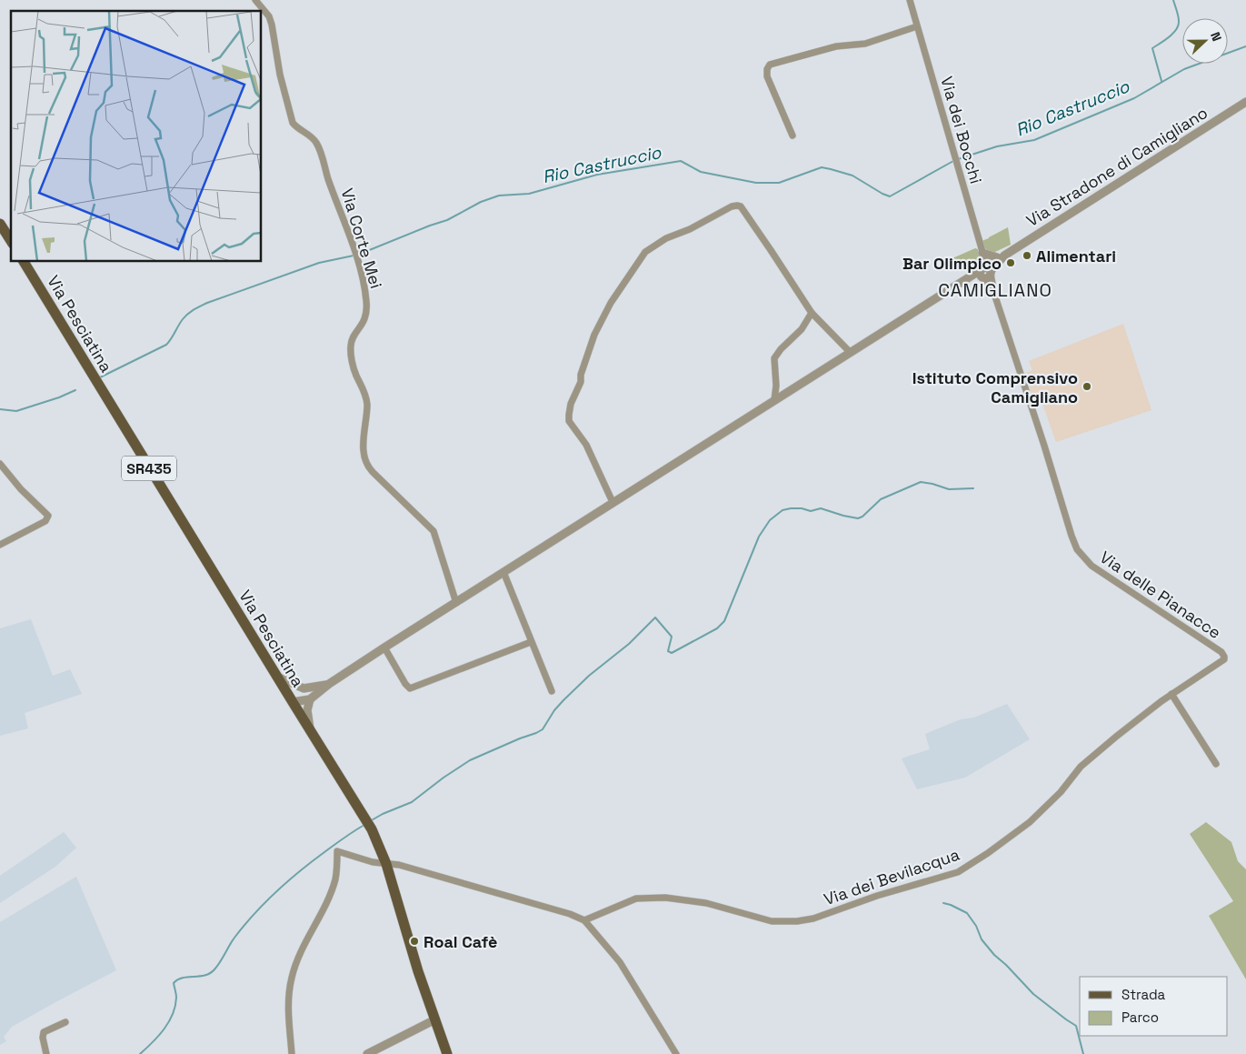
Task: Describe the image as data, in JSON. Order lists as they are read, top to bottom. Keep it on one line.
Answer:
{"streets":{"main road":["Via Pesciatina","SR435"],"street":["Via dei Bocchi","Via Stradone di Camigliano","Via Corte Mei","Via delle Pianacce","Via dei Bevilacqua"]},"crossings":[["Via dei Bocchi","Via Stradone di Camigliano"],["Via dei Bocchi","Via delle Pianacce"],["Via Stradone di Camigliano","Via delle Pianacce"],["Via delle Pianacce","Via dei Bevilacqua"]],"districts":["CAMIGLIANO"],"water":["Rio Castruccio"],"places":["Alimentari","Bar Olimpico","Istituto Comprensivo Camigliano","Roal Cafè"],"legend":["Strada","Parco"],"north":"right"}
